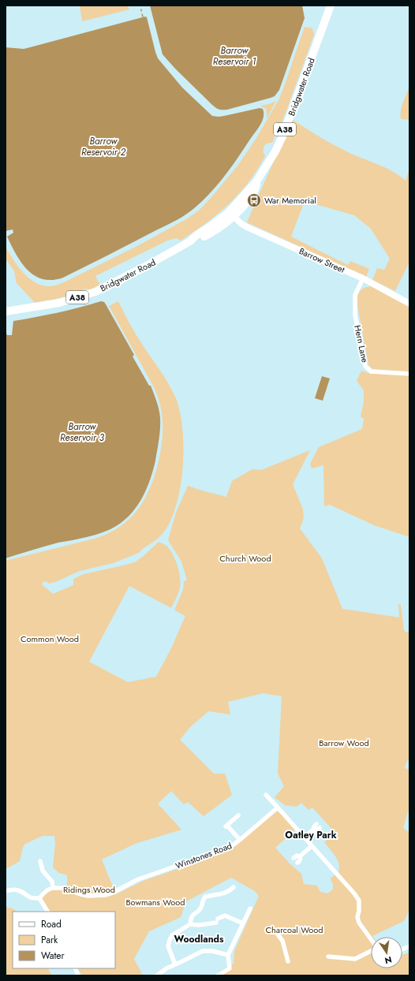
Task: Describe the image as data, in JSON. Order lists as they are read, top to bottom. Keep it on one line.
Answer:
{"streets":{"highway":["Bridgwater Road","A38"],"main road":["Barrow Street"],"street":["Hern Lane","Winstones Road"]},"crossings":[["Bridgwater Road","Barrow Street"],["Barrow Street","Hern Lane"]],"districts":["Oatley Park","Woodlands"],"water":["Barrow Reservoir 1","Barrow Reservoir 2","Barrow Reservoir 3"],"parks":["Church Wood","Common Wood","Barrow Wood","Ridings Wood","Bowmans Wood","Charcoal Wood"],"places":{"bus stop":["War Memorial"]},"legend":["Road","Park","Water"],"north":"bottom"}
